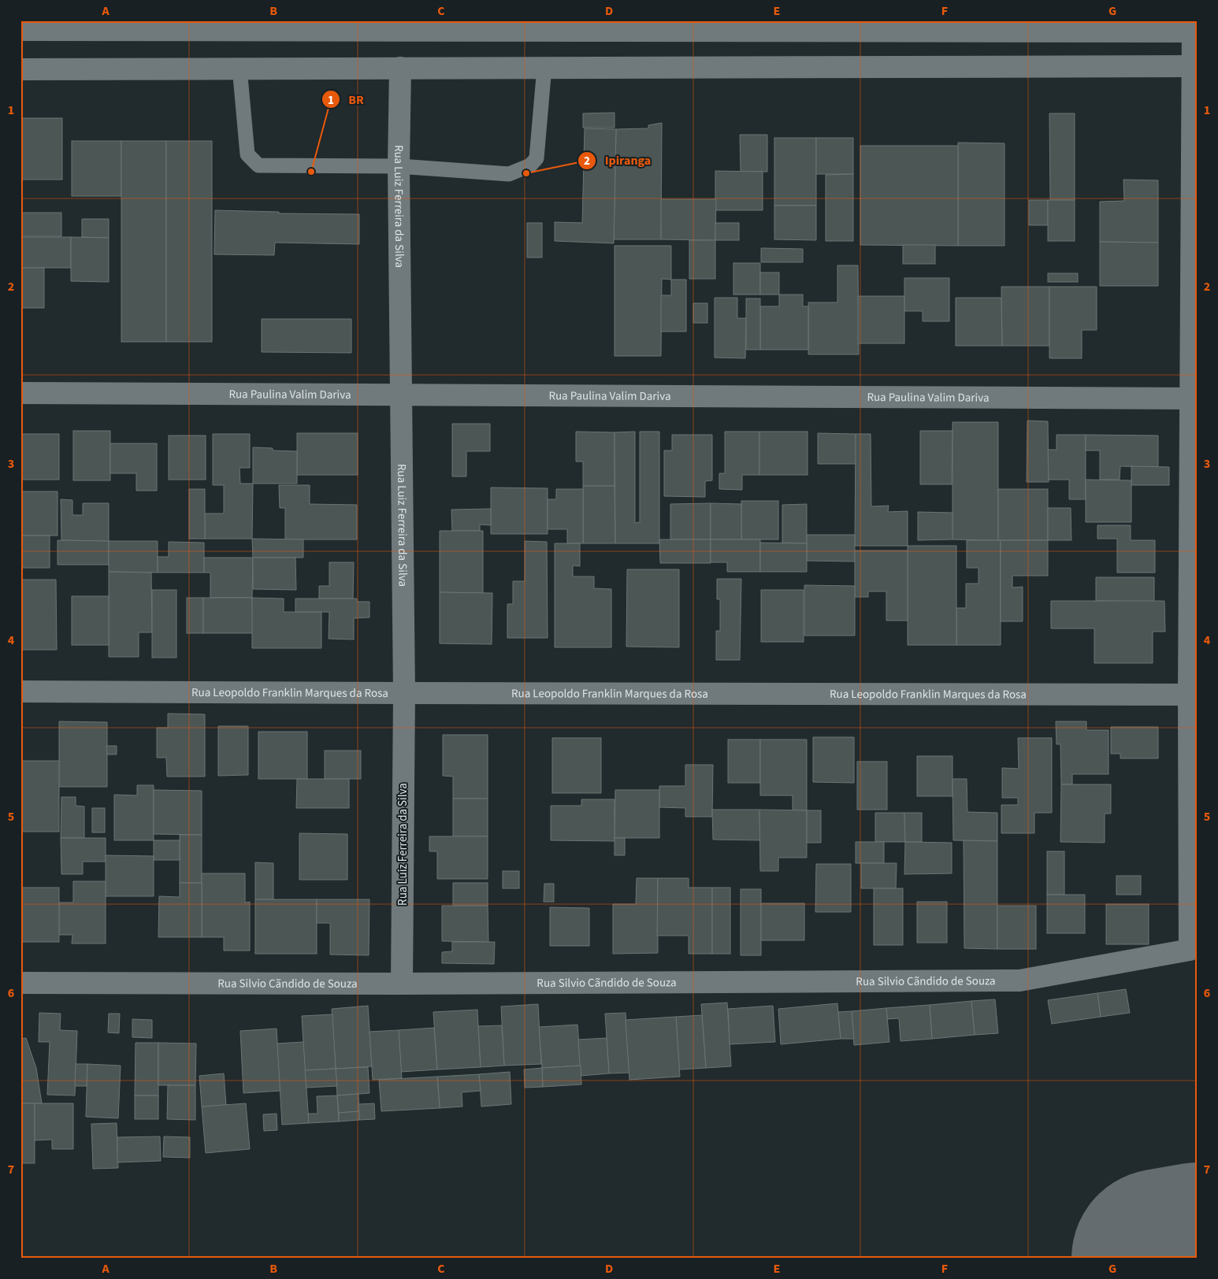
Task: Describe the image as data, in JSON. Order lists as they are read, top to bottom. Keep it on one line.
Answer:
{"streets":{"street":["Rua Luiz Ferreira da Silva","Rua Paulina Valim Dariva","Rua Leopoldo Franklin Marques da Rosa","Rua Silvio Cãndido de Souza"]},"crossings":[["Rua Luiz Ferreira da Silva","Rua Paulina Valim Dariva"],["Rua Luiz Ferreira da Silva","Rua Leopoldo Franklin Marques da Rosa"],["Rua Luiz Ferreira da Silva","Rua Silvio Cãndido de Souza"],["Rua Leopoldo Franklin Marques da Rosa","Rua Silvio Cãndido de Souza"]],"places":["BR","Ipiranga"],"grid":{"columns":["A","B","C","D","E","F","G"],"rows":["1","2","3","4","5","6","7"]}}
